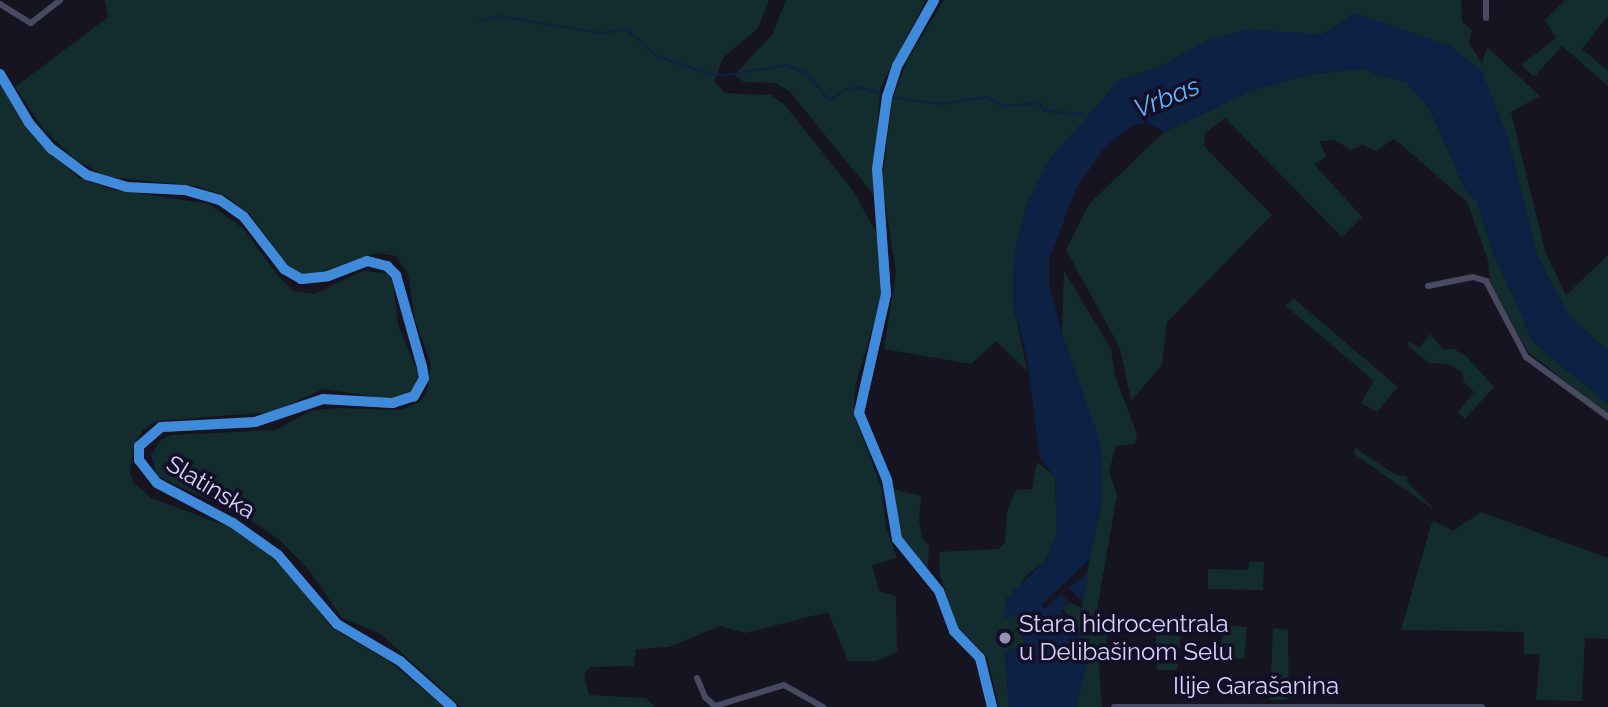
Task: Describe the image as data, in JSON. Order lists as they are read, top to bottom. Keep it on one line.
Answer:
{"streets":{"street":["Slatinska","Ilije Garašanina"]},"water":["Vrbas"],"places":["Stara hidrocentrala u Delibašinom Selu"]}
